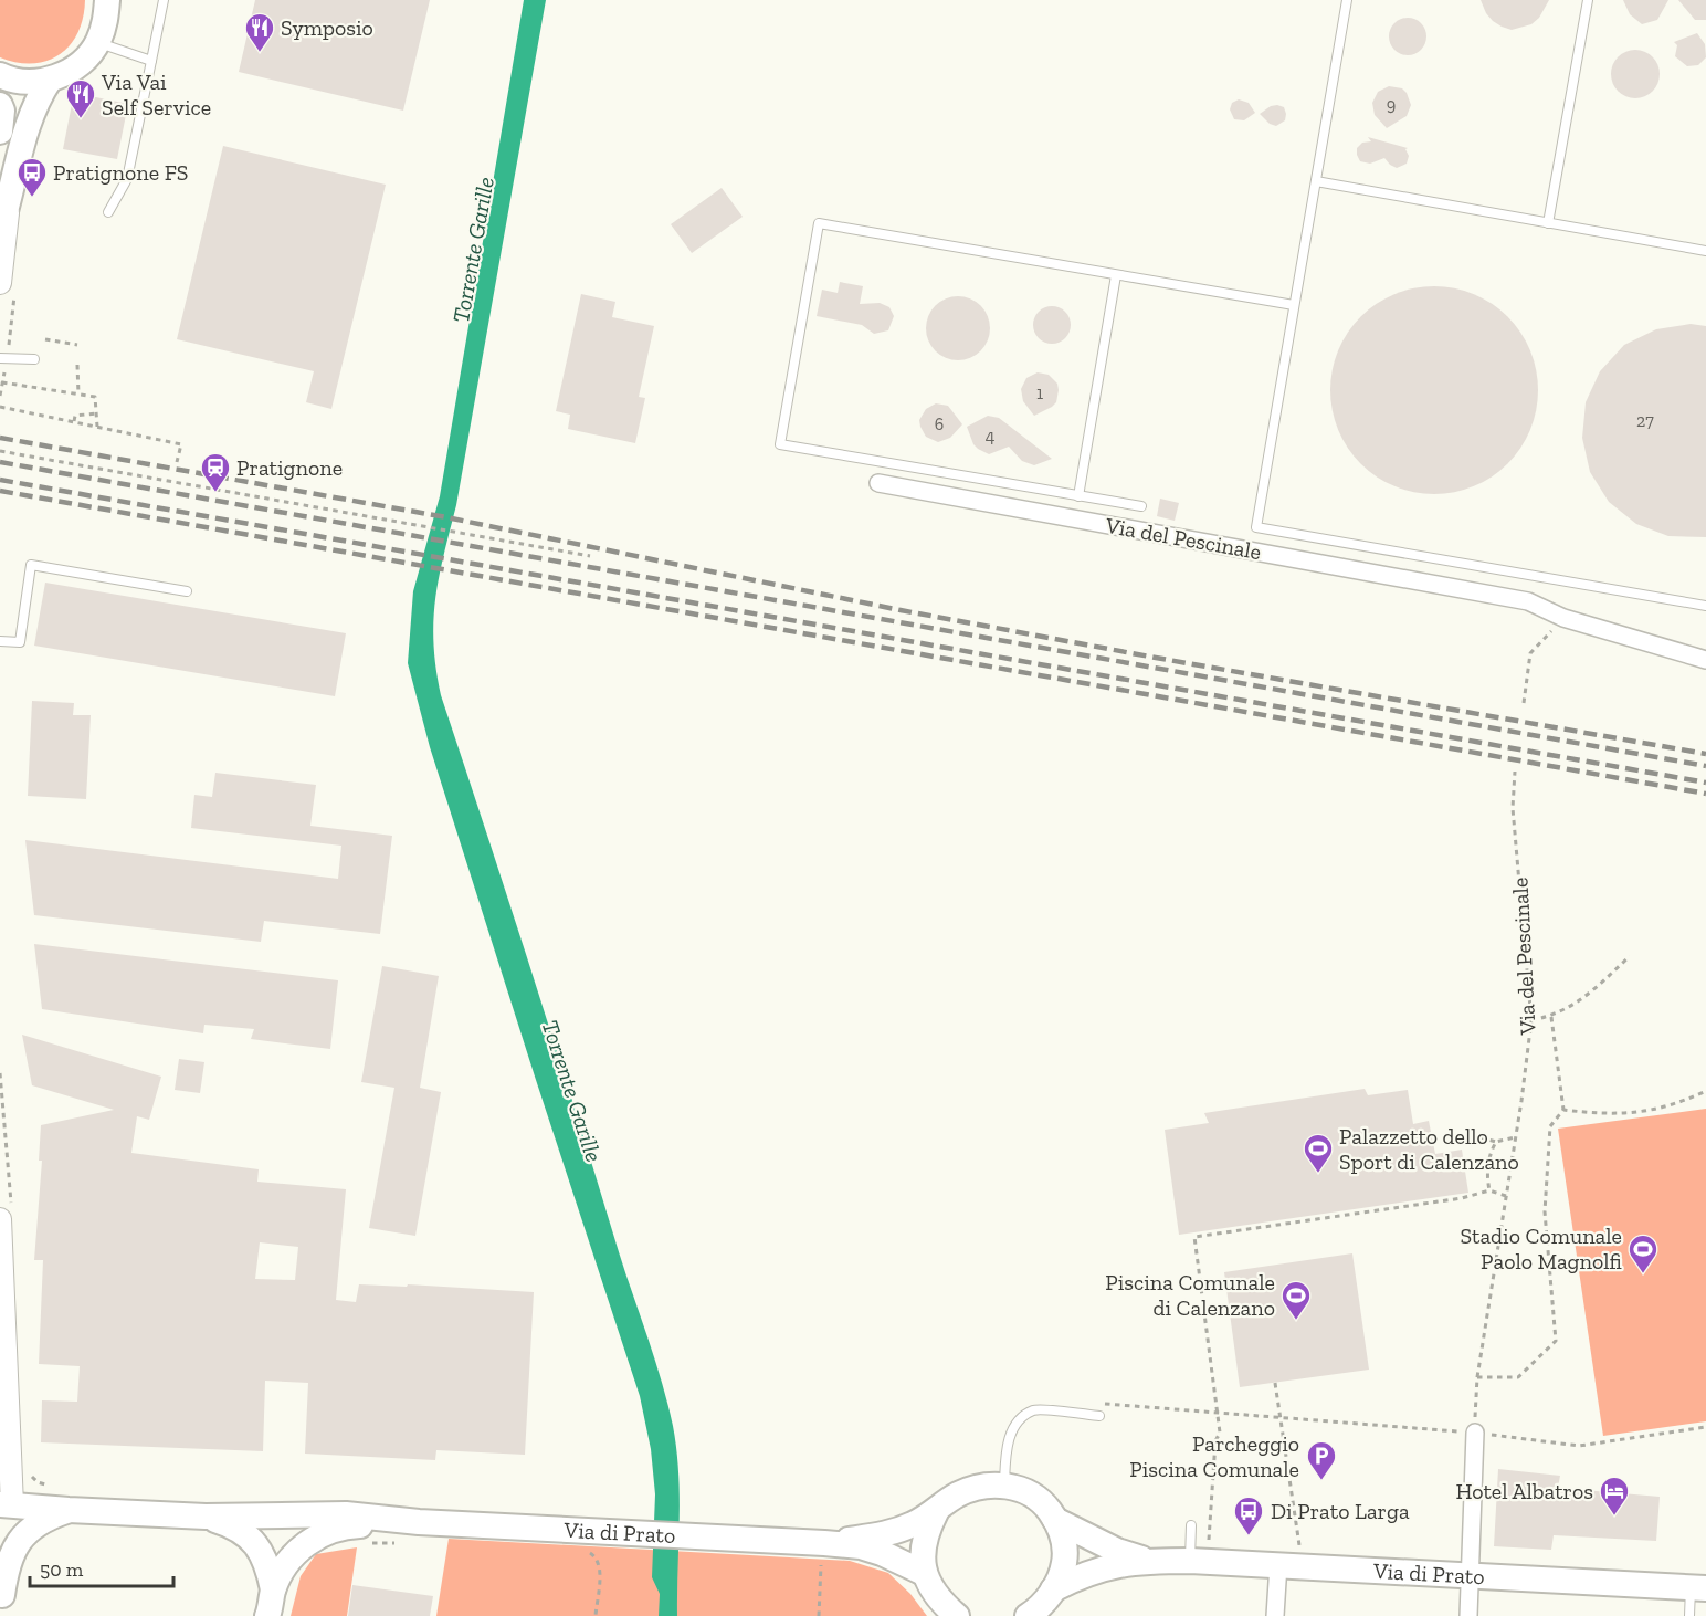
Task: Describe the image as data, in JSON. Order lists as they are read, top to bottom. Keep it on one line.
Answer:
{"streets":{"main road":["Via di Prato"],"street":["Via del Pescinale"]},"water":["Torrente Garille"],"places":{"restaurant":["Symposio","Via Vai Self Service"],"bus stop":["Pratignone FS","Di Prato Larga"],"station":["Pratignone"],"sports":["Palazzetto dello Sport di Calenzano","Stadio Comunale Paolo Magnolfi","Piscina Comunale di Calenzano"],"parking":["Parcheggio Piscina Comunale"],"hotel":["Hotel Albatros"]},"house_numbers":["9","1","27","6","4"],"scale_bar":"50 m"}
